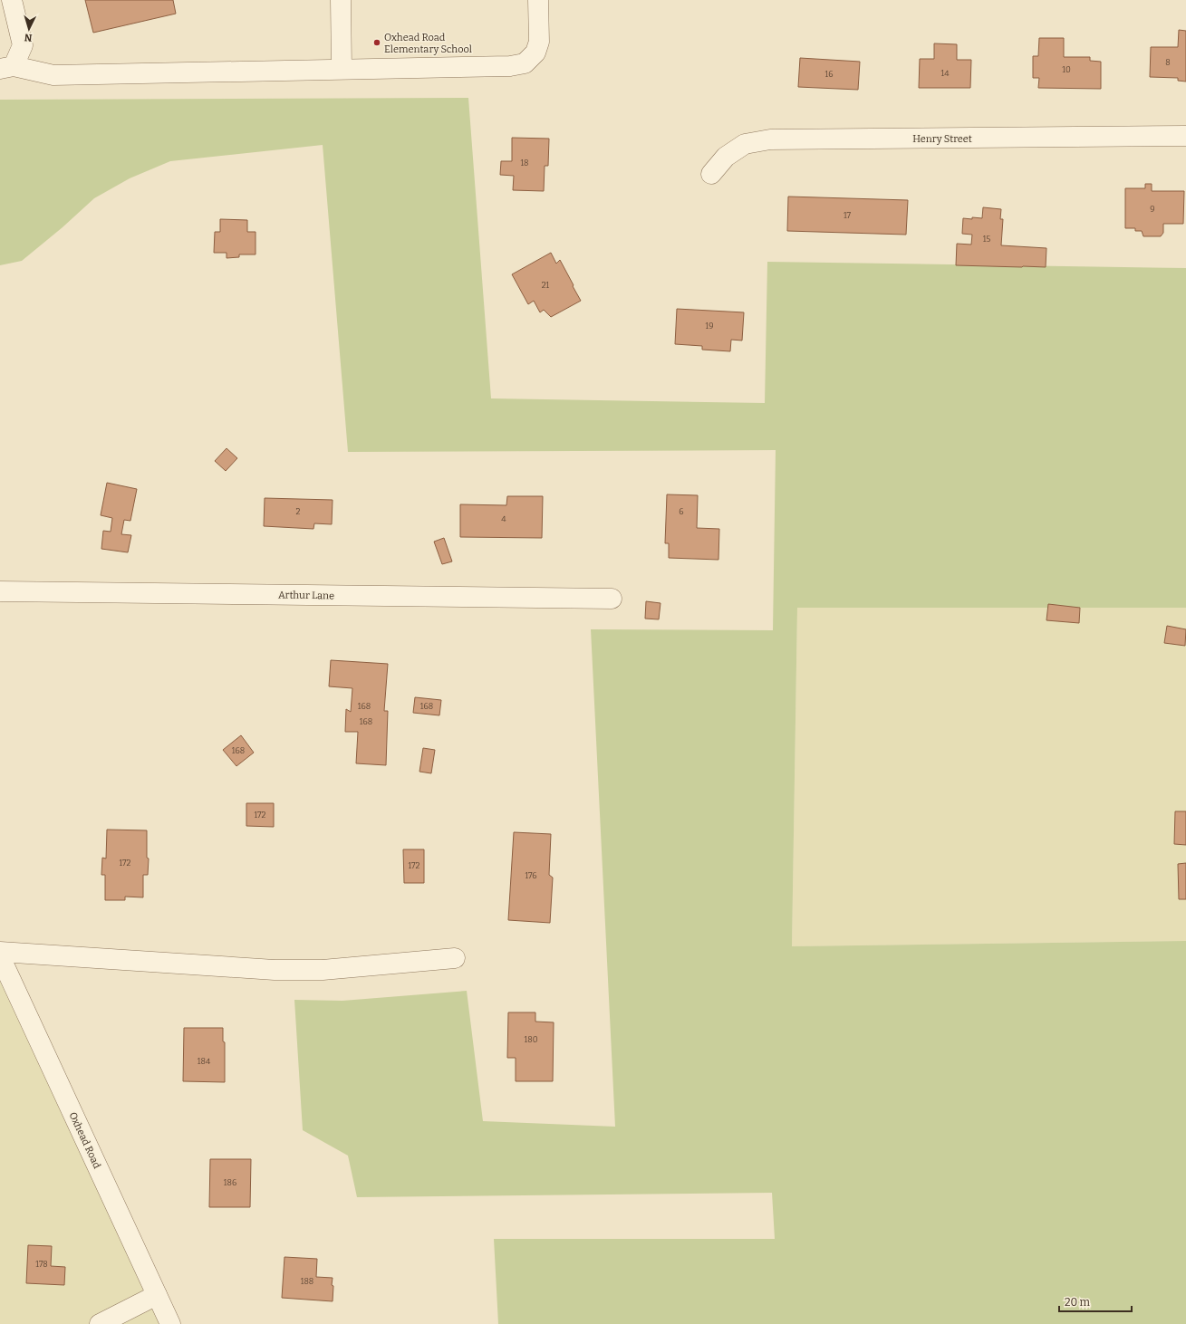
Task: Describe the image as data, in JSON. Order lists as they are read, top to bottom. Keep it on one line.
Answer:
{"streets":{"street":["Henry Street","Arthur Lane","Oxhead Road"]},"places":["Oxhead Road Elementary School"],"house_numbers":["8","10","14","16","18","9","17","15","21","19","2","6","4","168","168","168","168","172","172","172","176","180","184","186","178","188"],"scale_bar":"20 m","north":"bottom"}
